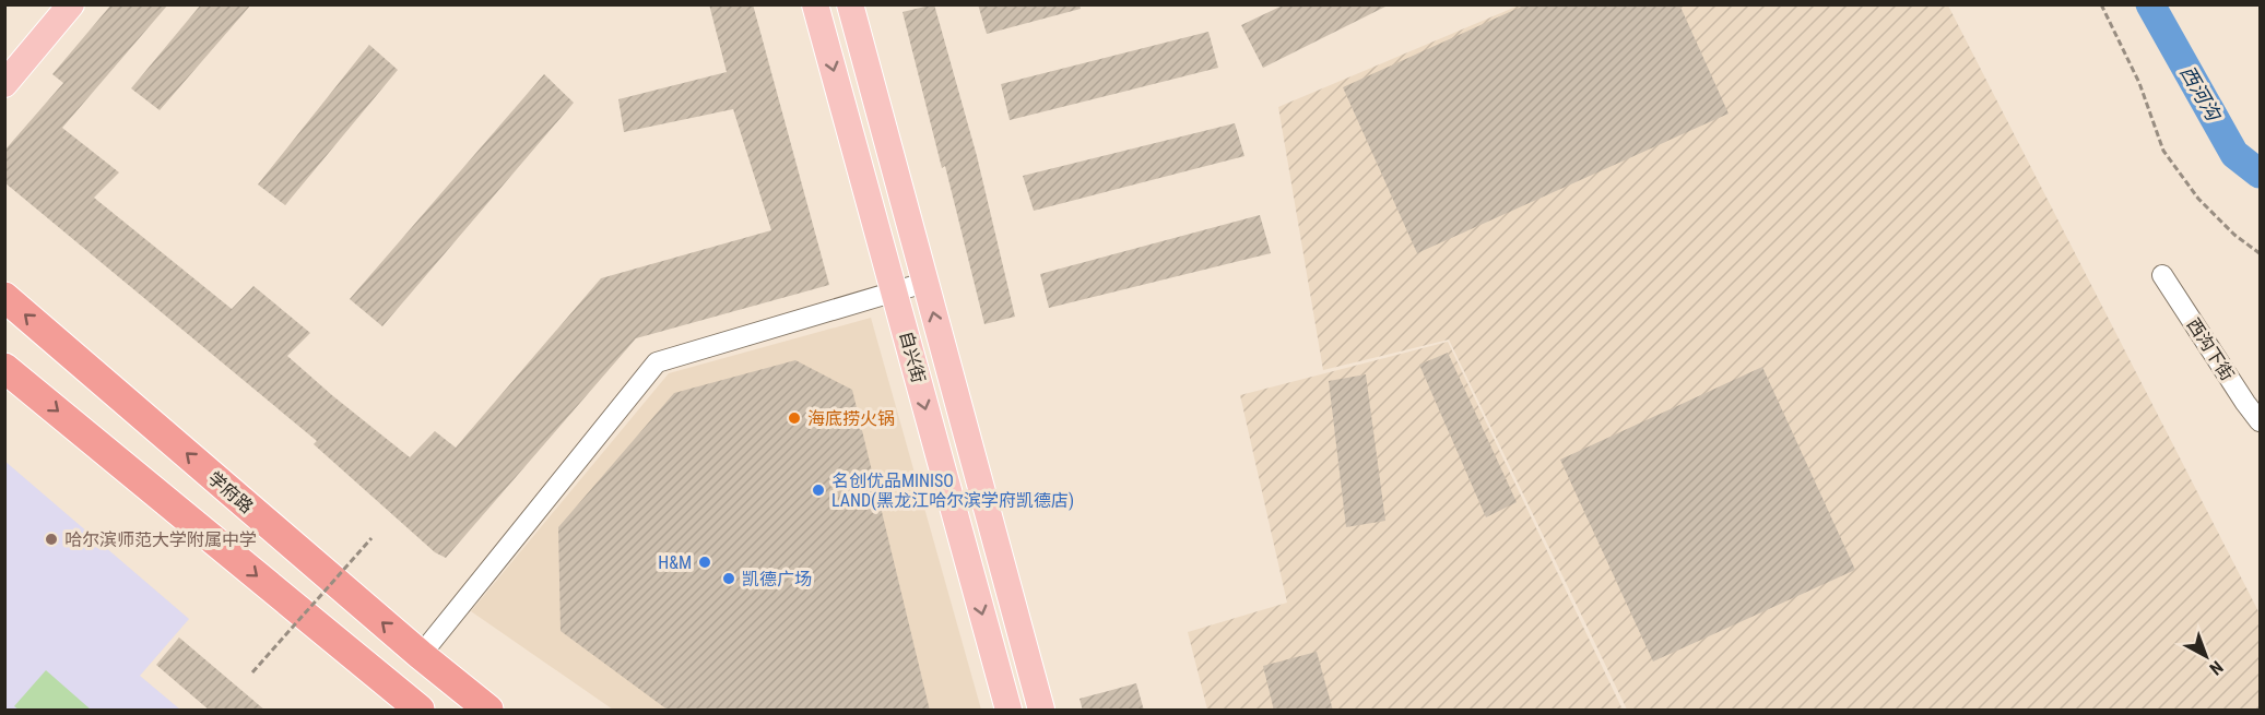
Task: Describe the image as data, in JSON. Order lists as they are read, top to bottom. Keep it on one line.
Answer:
{"streets":{"highway":["学府路"],"main road":["自兴街"],"lane":["西沟下街"]},"water":["西河沟"],"places":["海底捞火锅","名创优品MINISO LAND(黑龙江哈尔滨学府凯德店)","哈尔滨师范大学附属中学","H&M","凯德广场"],"north":"bottom right"}
